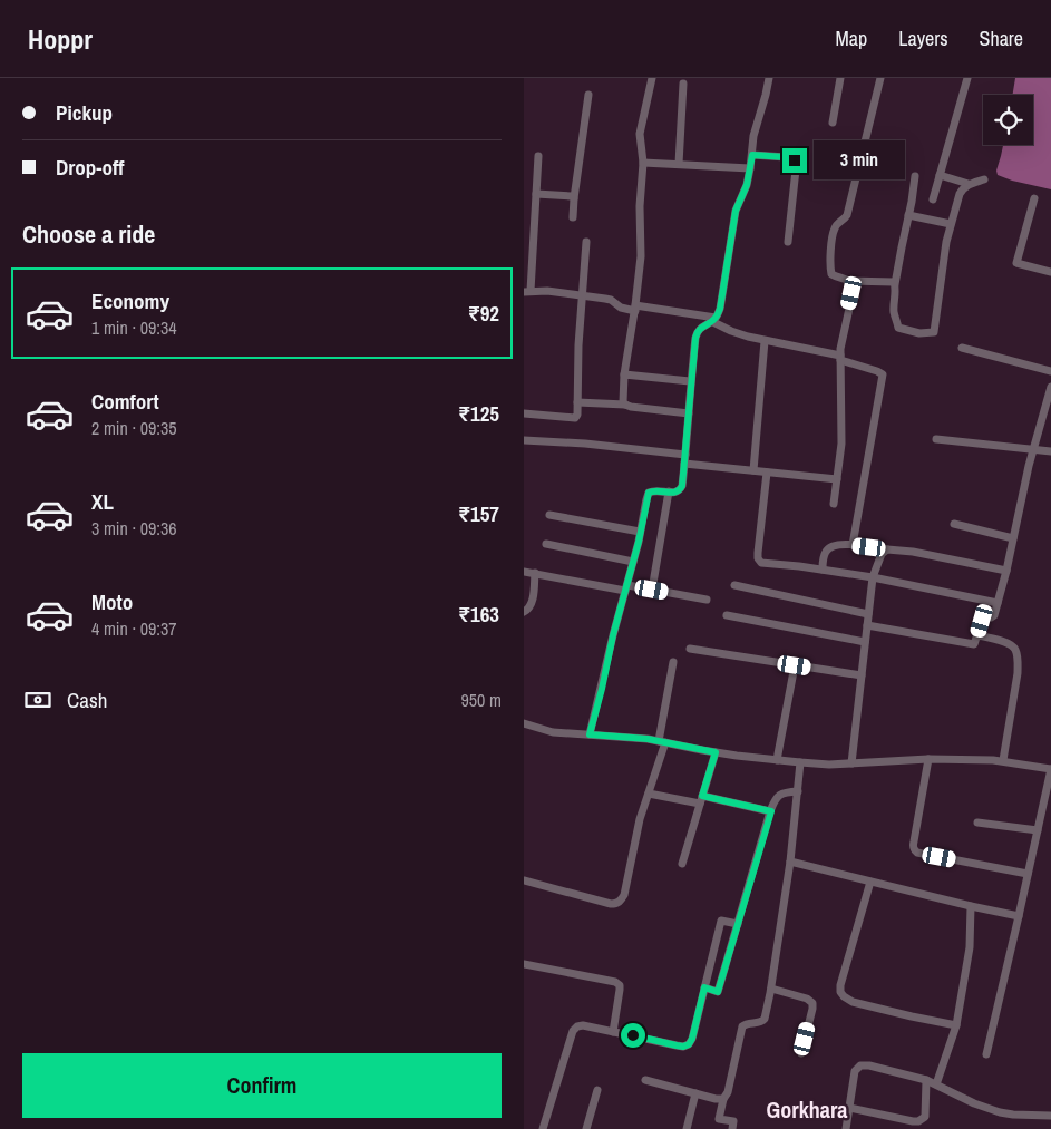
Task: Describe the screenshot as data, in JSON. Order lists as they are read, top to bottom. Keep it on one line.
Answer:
{"districts":["Gorkhara"],"page":{"header":"Hoppr","nav":["Map","Layers","Share"],"banner":["Pickup","Drop-off"],"bubble":"3 min","heading":"Choose a ride","list":[{"name":"Economy","note":"1 min · 09:34","value":"₹92"},{"name":"Comfort","note":"2 min · 09:35","value":"₹125"},{"name":"XL","note":"3 min · 09:36","value":"₹157"},{"name":"Moto","note":"4 min · 09:37","value":"₹163"}],"pay":["Cash","950 m"],"buttons":"Confirm"}}
